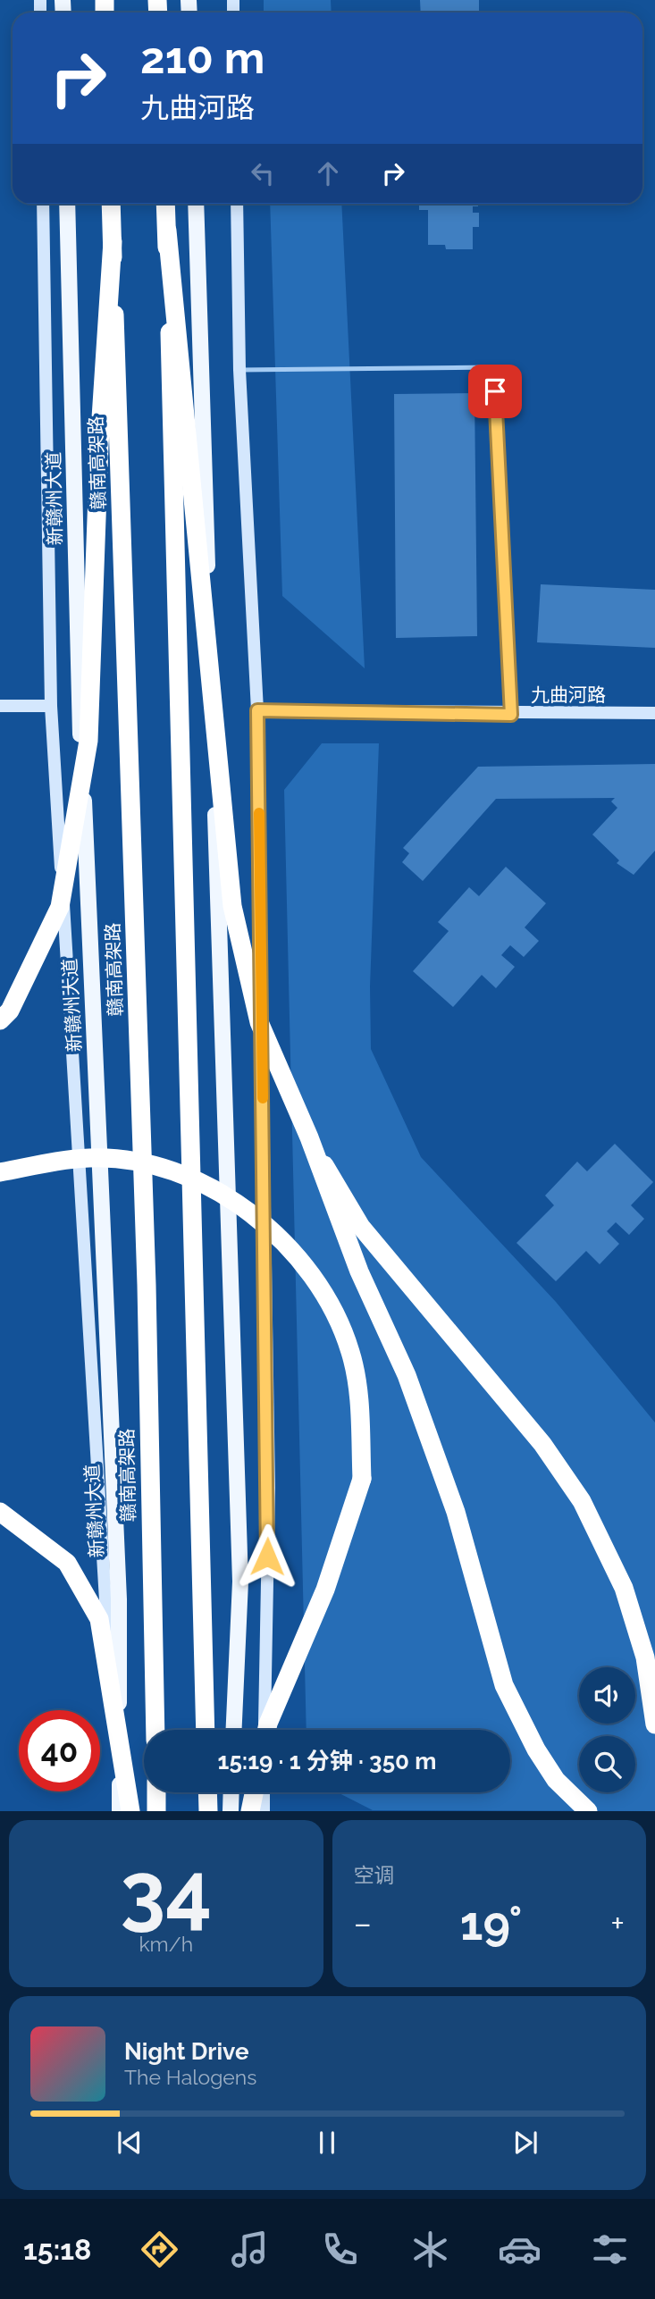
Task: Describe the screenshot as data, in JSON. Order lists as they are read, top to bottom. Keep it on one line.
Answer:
{"streets":{"highway":["赣南高架路"],"main road":["新赣州大道"],"street":["九曲河路"]},"page":{"turn":["210 m","九曲河路"],"limit":"40","trip":"15:19 · 1 分钟 · 350 m","tile":[["34","km/h"],"空调"],"heat":["−","19°","+"],"song":["Night Drive","The Halogens"],"tabs":"15:18"}}
